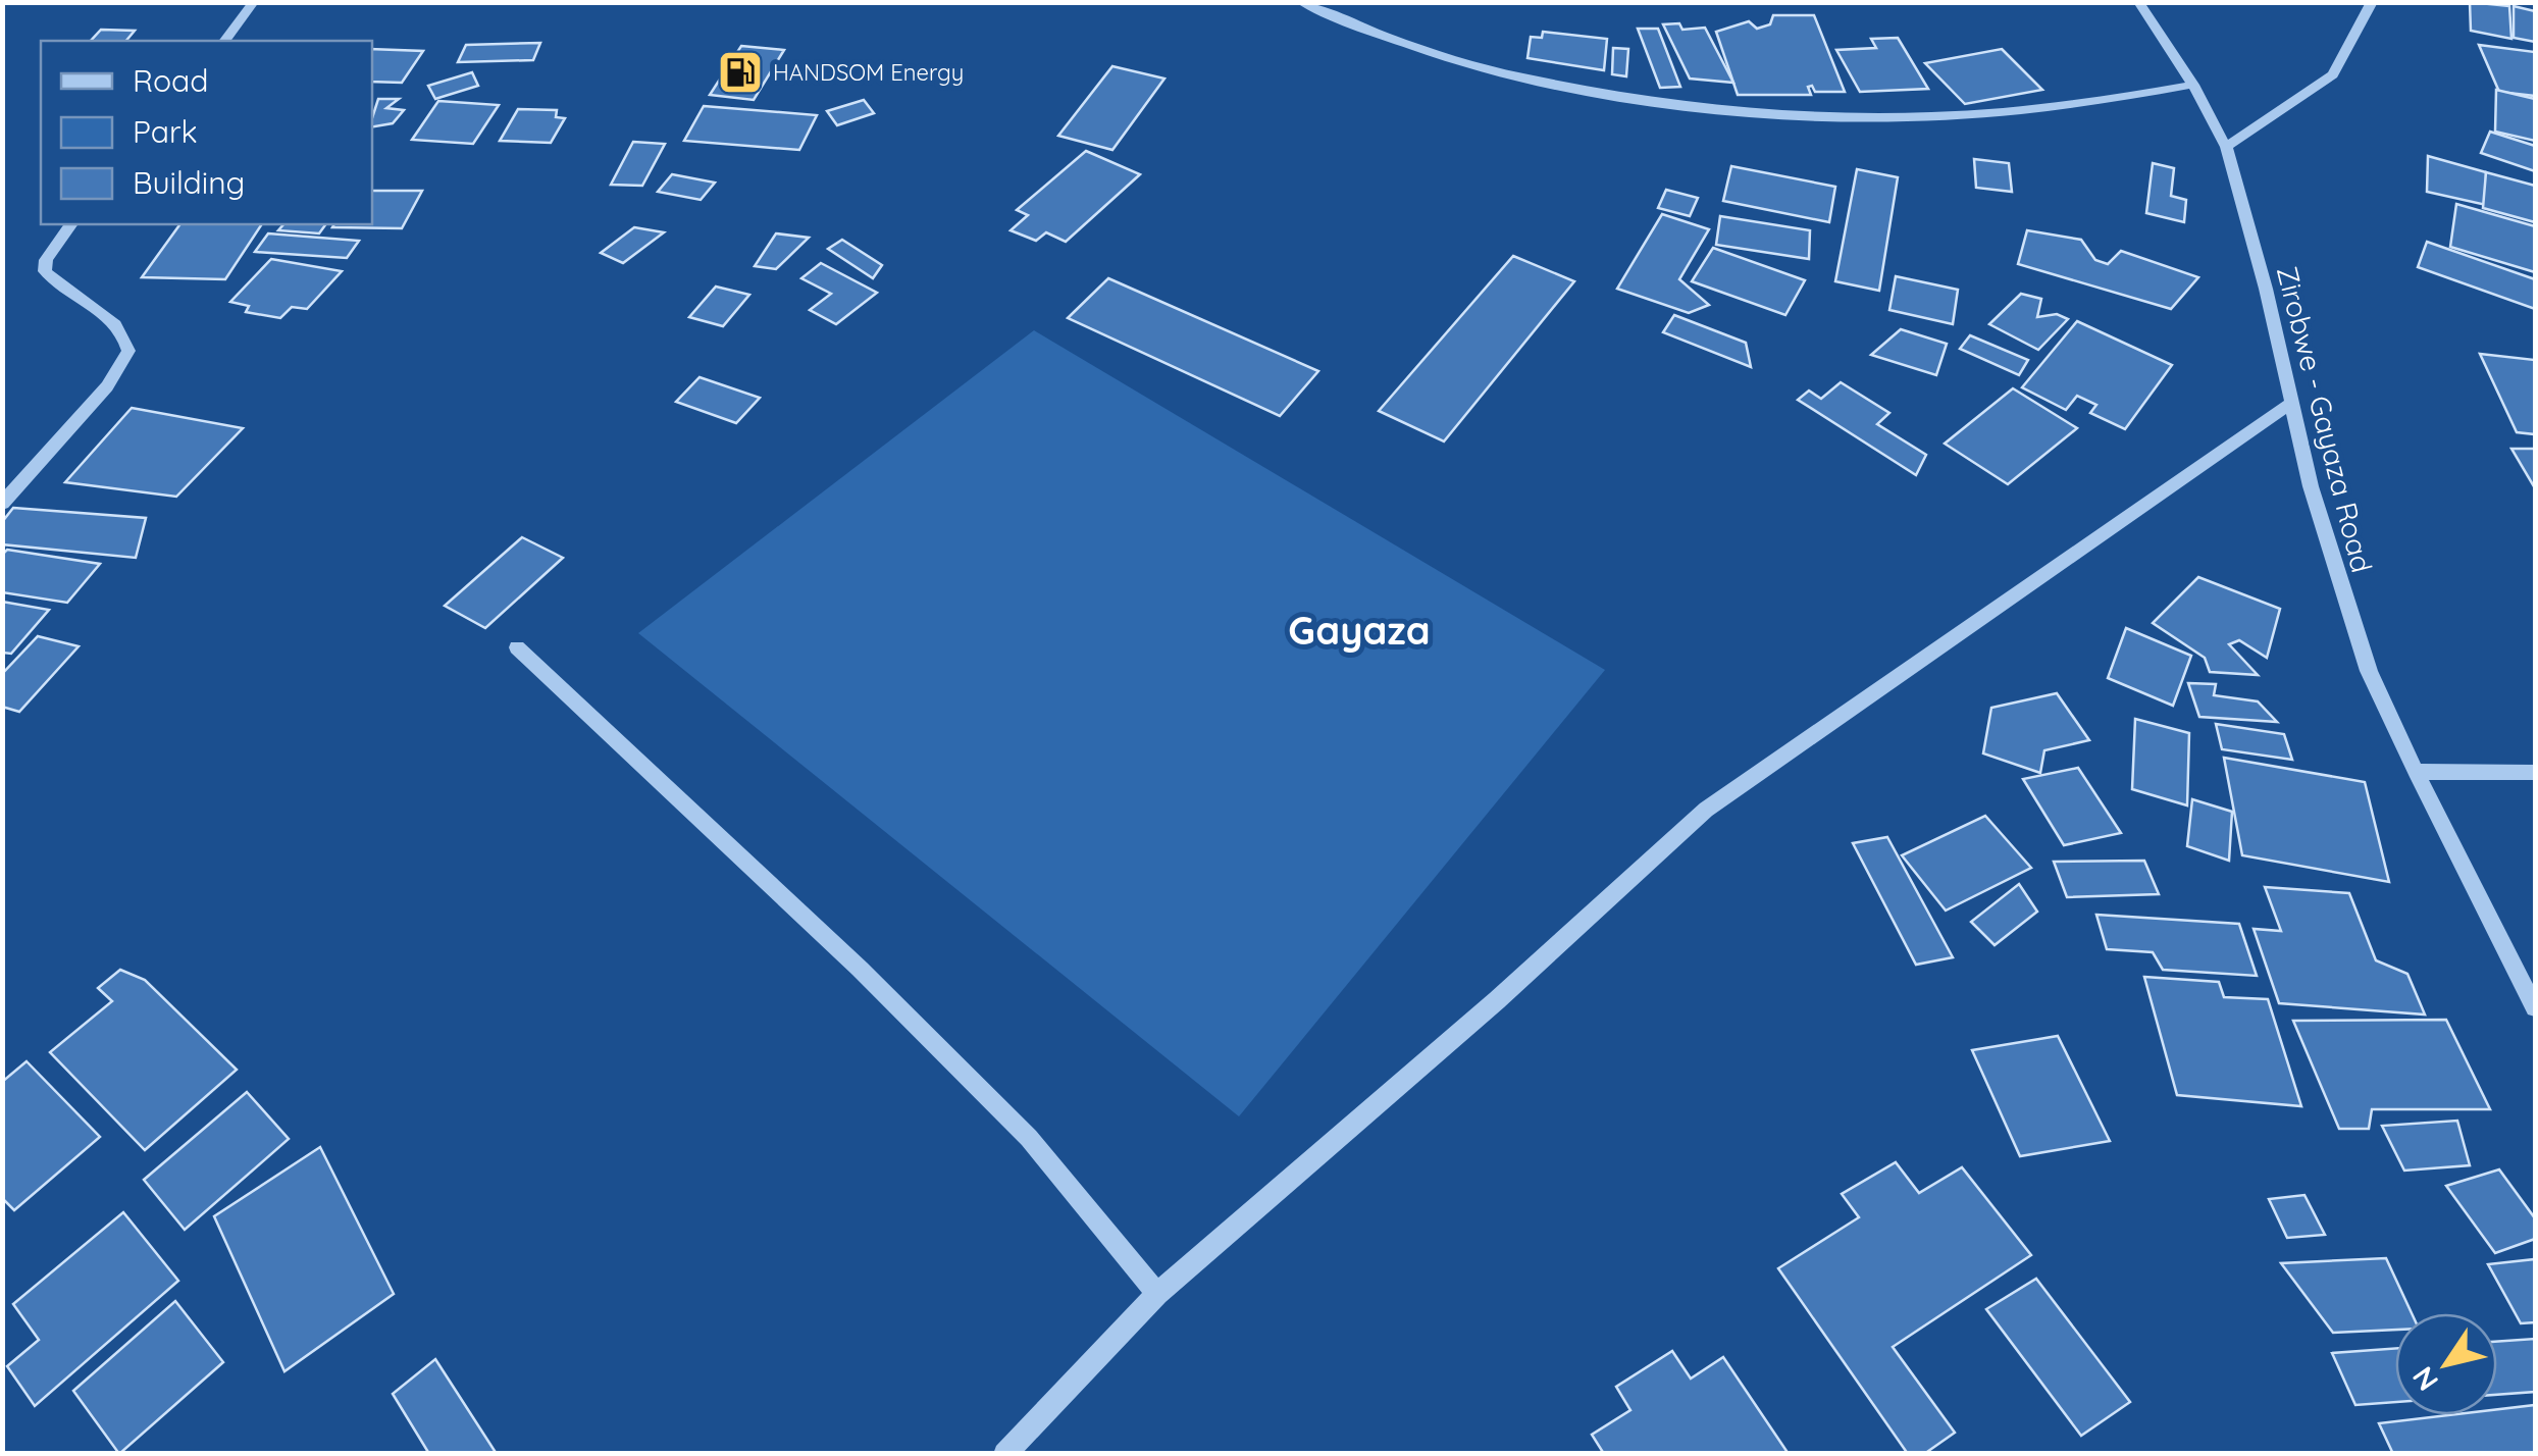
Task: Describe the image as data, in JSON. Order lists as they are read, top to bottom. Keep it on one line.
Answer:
{"streets":{"street":["Zirobwe - Gayaza Road"]},"districts":["Gayaza"],"places":{"fuel station":["HANDSOM Energy"]},"legend":["Road","Park","Building"],"north":"bottom left"}
